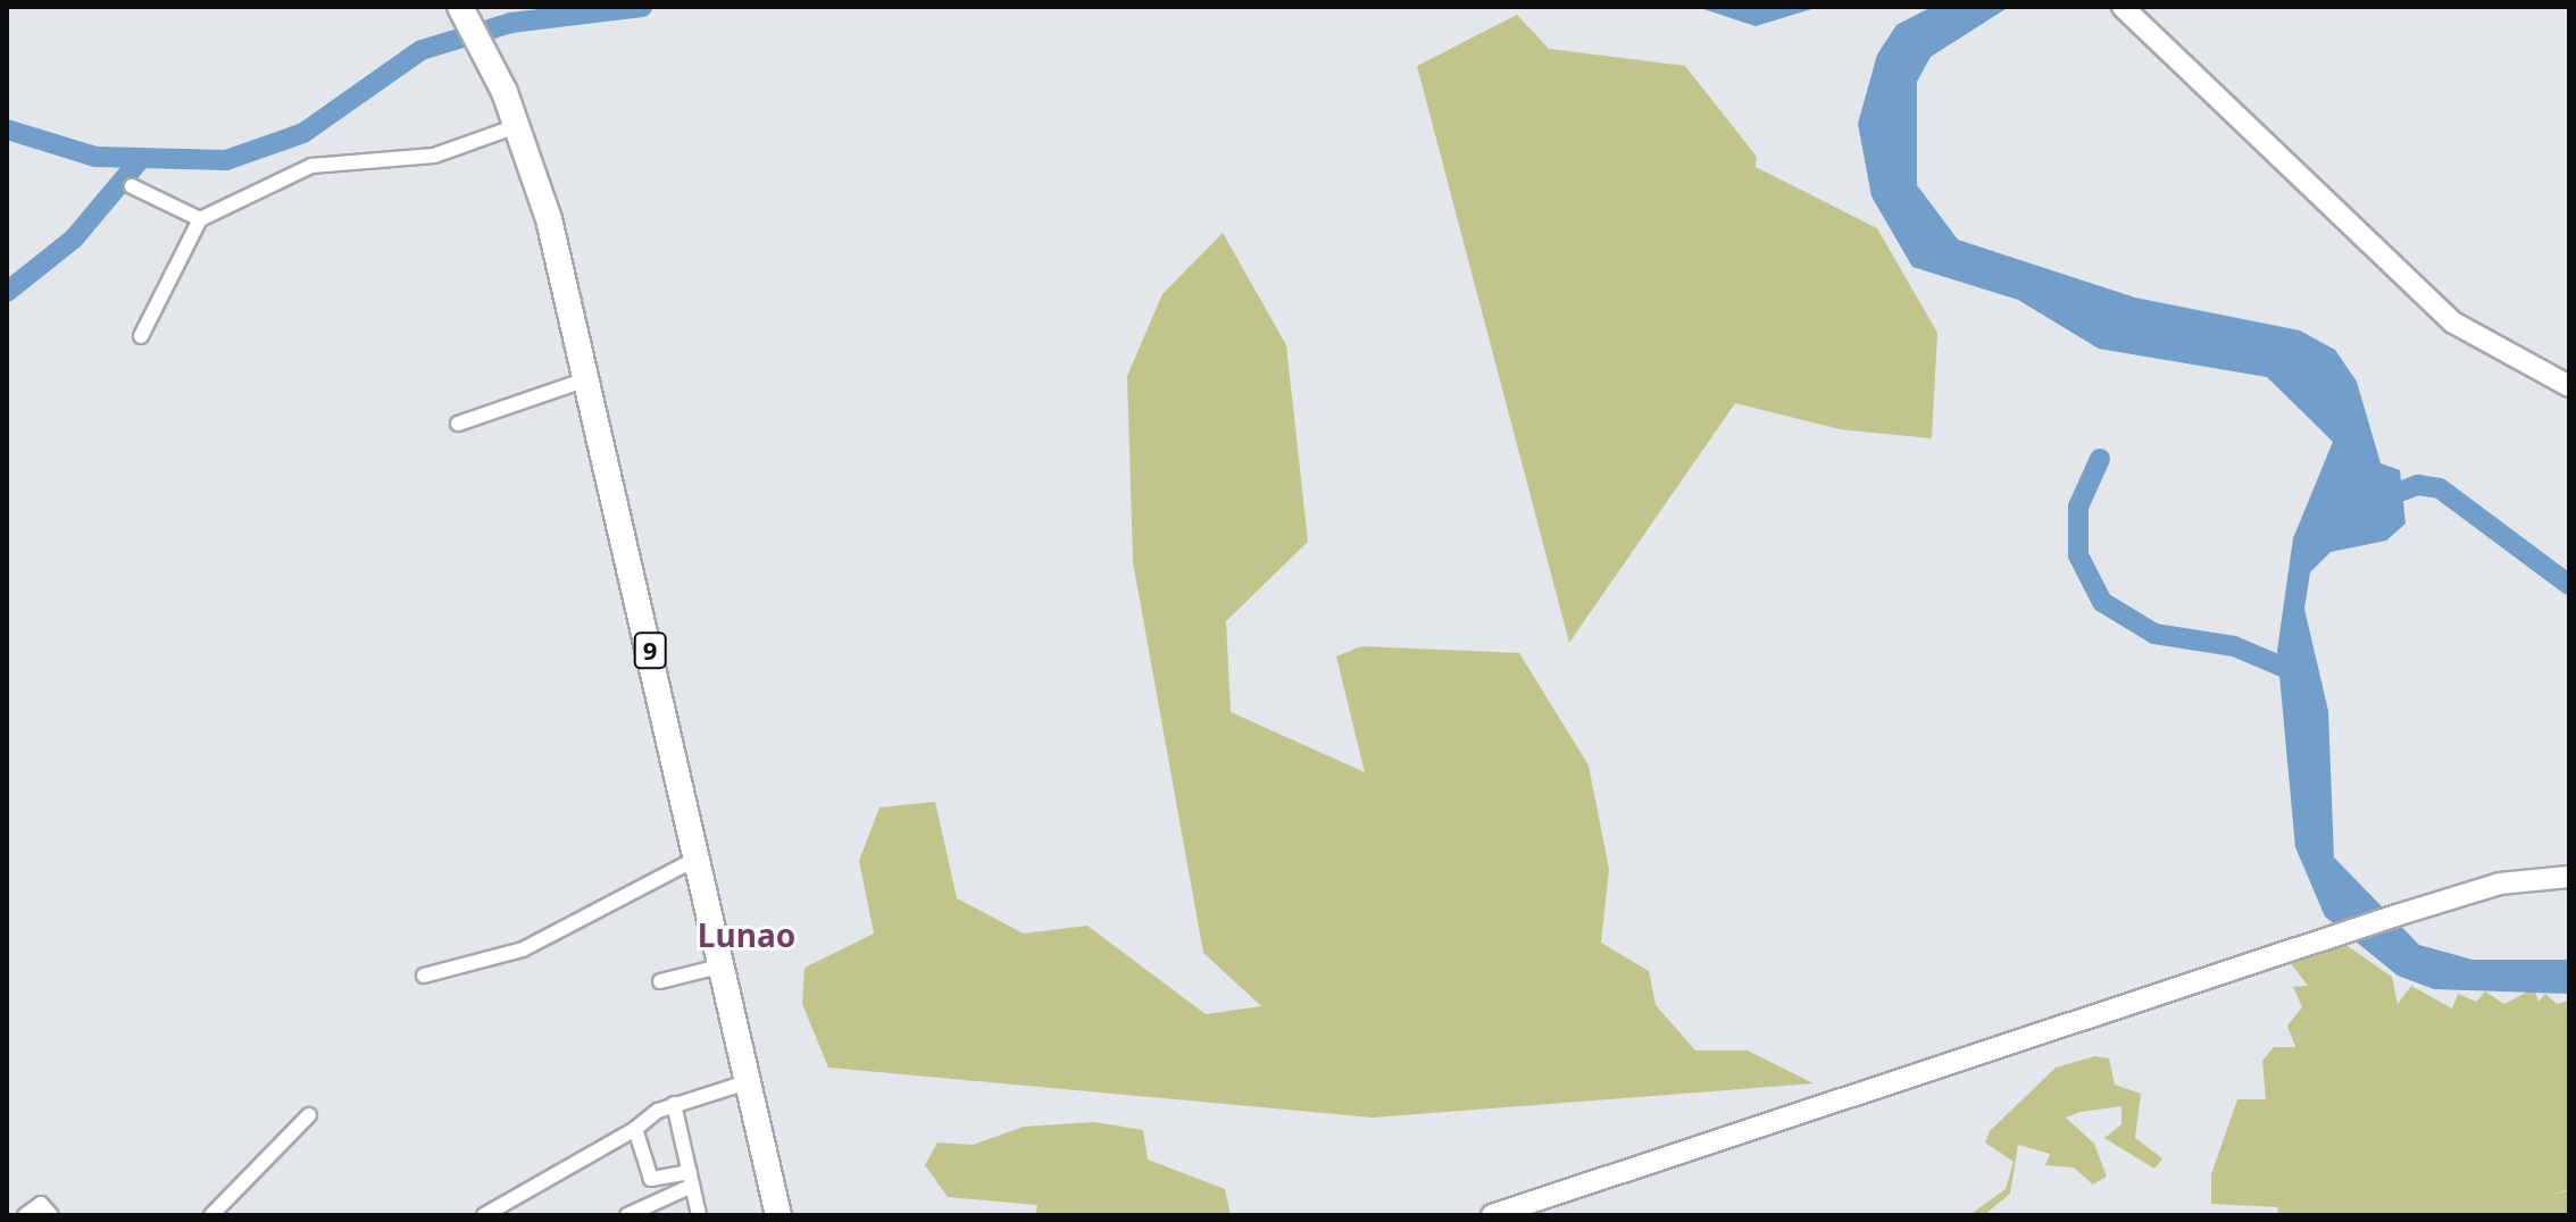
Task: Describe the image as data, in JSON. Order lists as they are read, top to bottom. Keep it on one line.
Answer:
{"streets":{"highway":["9"]},"districts":["Lunao"]}
